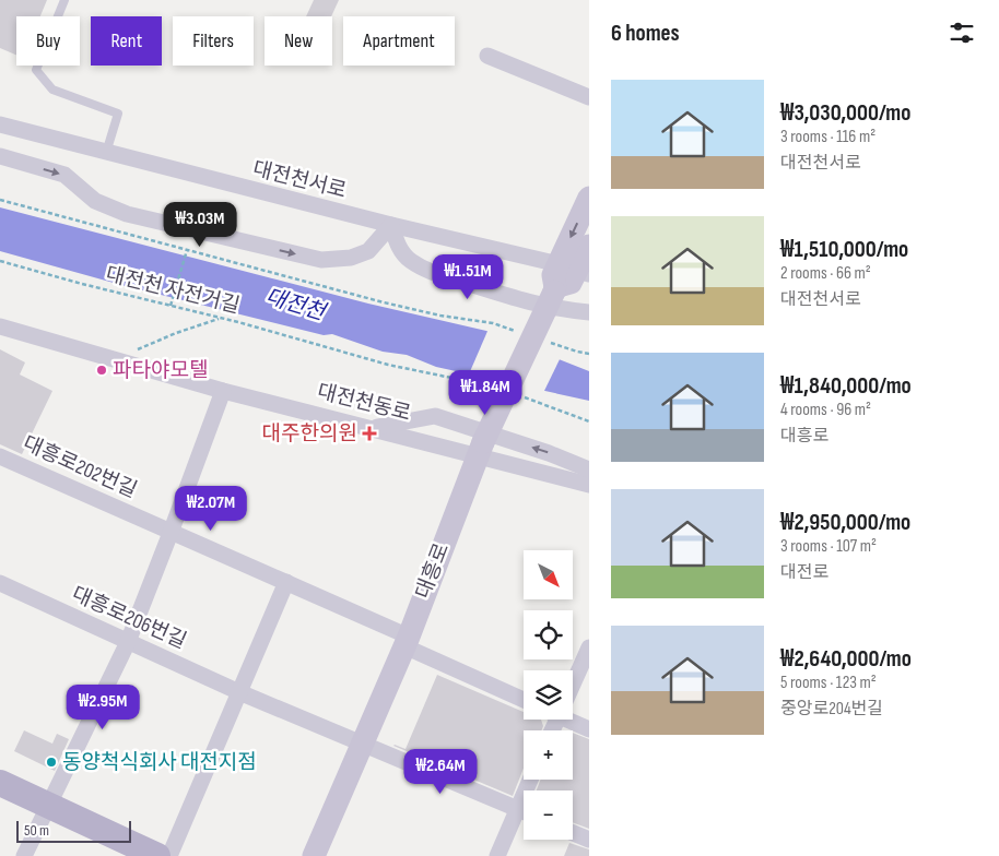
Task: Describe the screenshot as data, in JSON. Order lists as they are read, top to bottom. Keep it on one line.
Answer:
{"streets":{"main road":["대흥로"],"street":["대전천서로","대전천동로","대흥로202번길","대흥로206번길"],"path":["대전천 자전거길"]},"crossings":[["대전천서로","대흥로"],["대전천동로","대흥로"],["대흥로202번길","대흥로"],["대흥로","대흥로206번길"]],"water":["대전천"],"places":{"other":["파타야모텔","동양척식회사 대전지점"],"health":["대주한의원"]},"scale_bar":"50 m","north":"bottom right","page":{"heading":"6 homes","chip":["Buy","Rent","Filters","New","Apartment"],"list":[{"name":"₩3,030,000/mo","note":"3 rooms · 116 m² · 대전천서로"},{"name":"₩1,510,000/mo","note":"2 rooms · 66 m² · 대전천서로"},{"name":"₩1,840,000/mo","note":"4 rooms · 96 m² · 대흥로"},{"name":"₩2,950,000/mo","note":"3 rooms · 107 m² · 대전로"},{"name":"₩2,640,000/mo","note":"5 rooms · 123 m² · 중앙로204번길"}],"price":["₩3.03M","₩1.51M","₩1.84M","₩2.07M","₩2.95M","₩2.64M"],"map_buttons":["+","−"],"scale":"50 m"}}
